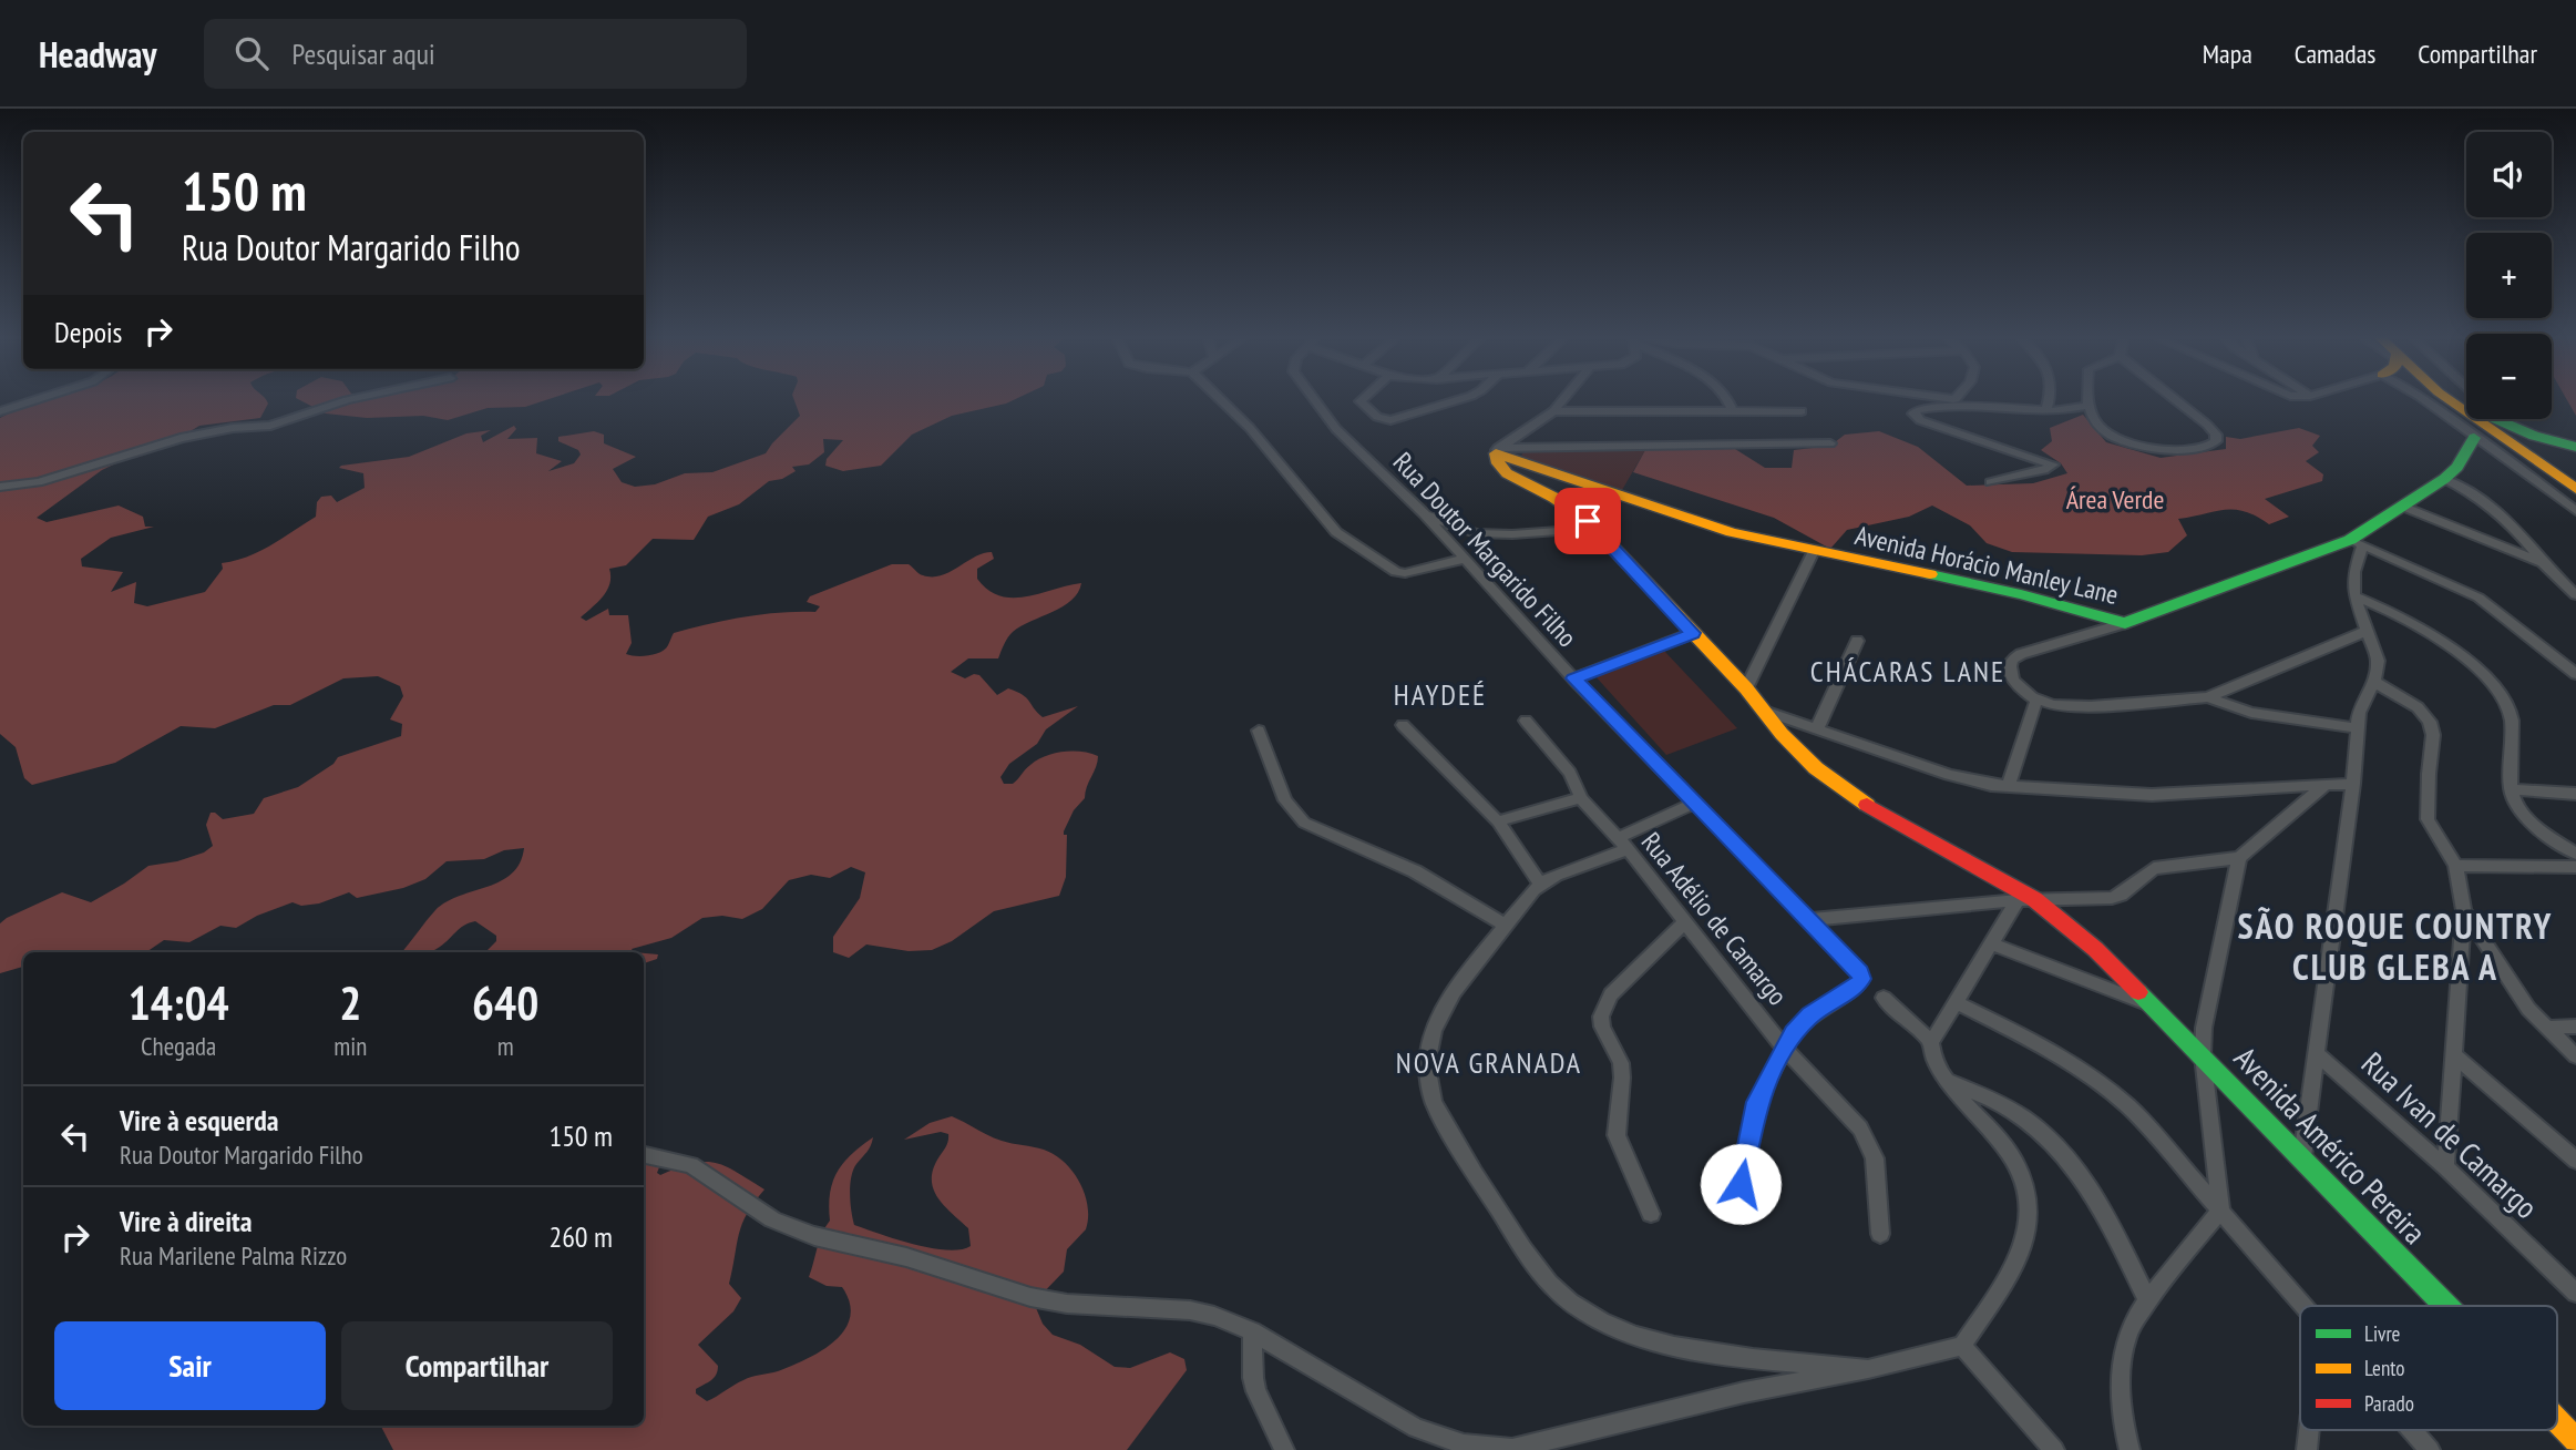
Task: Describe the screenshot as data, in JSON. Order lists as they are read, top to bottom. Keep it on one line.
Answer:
{"streets":{"main road":["Avenida Horácio Manley Lane","Avenida Américo Pereira"],"street":["Rua Doutor Margarido Filho","Rua Adélio de Camargo","Rua Ivan de Camargo"]},"crossings":[["Rua Doutor Margarido Filho","Rua Adélio de Camargo"],["Avenida Horácio Manley Lane","Avenida Américo Pereira"]],"districts":["CHÁCARAS LANE","HAYDEÉ","SÃO ROQUE COUNTRY CLUB GLEBA A","NOVA GRANADA"],"parks":["Área Verde"],"legend":["Livre","Lento","Parado"],"page":{"header":"Headway","search":"Pesquisar aqui","nav":["Mapa","Camadas","Compartilhar"],"map_buttons":["+","−"],"turn":["150 m","Rua Doutor Margarido Filho"],"then":"Depois","eta":["14:04","Chegada","2","min","640","m"],"list":[{"name":"Vire à esquerda","note":"Rua Doutor Margarido Filho","value":"150 m"},{"name":"Vire à direita","note":"Rua Marilene Palma Rizzo","value":"260 m"}],"buttons":["Sair","Compartilhar"]}}
